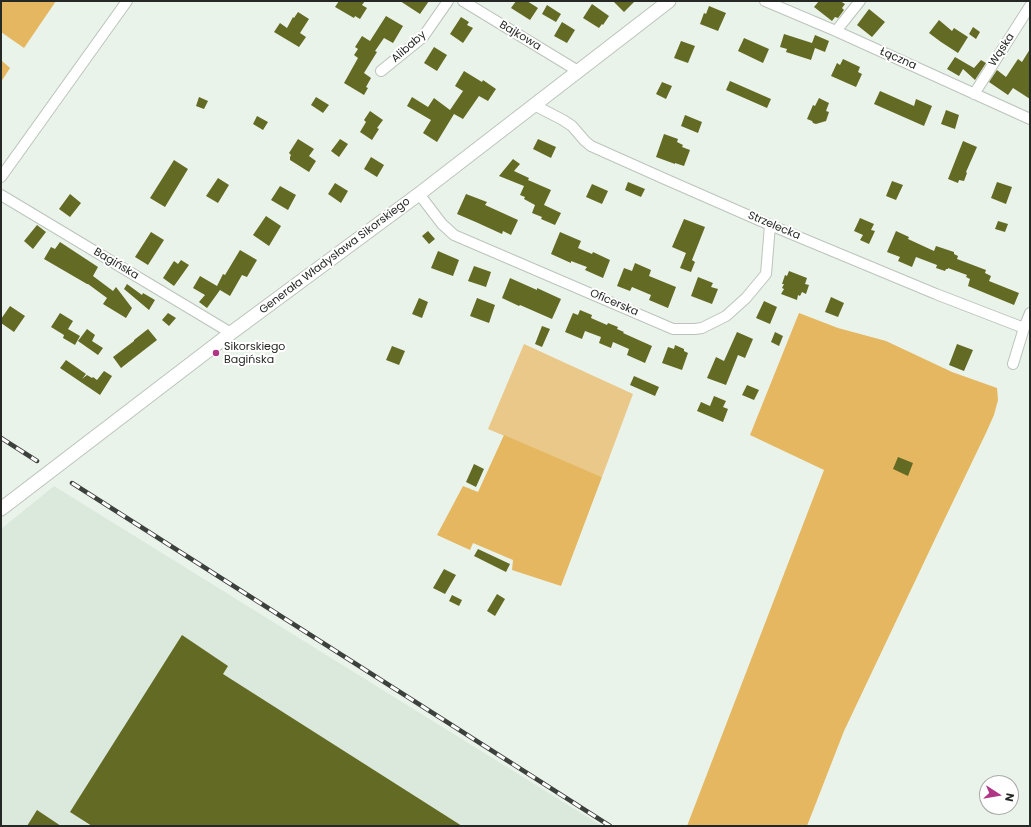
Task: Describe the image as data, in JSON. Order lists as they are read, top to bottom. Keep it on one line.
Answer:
{"streets":{"street":["Bajkowa","Alibaby","Wąska","Łączna","Strzelecka","Generała Władysława Sikorskiego","Bagińska","Oficerska"]},"crossings":[["Bajkowa","Generała Władysława Sikorskiego"],["Wąska","Łączna"],["Strzelecka","Generała Władysława Sikorskiego"],["Strzelecka","Oficerska"],["Generała Władysława Sikorskiego","Bagińska"],["Generała Władysława Sikorskiego","Oficerska"]],"places":["Sikorskiego Bagińska"],"north":"right"}
